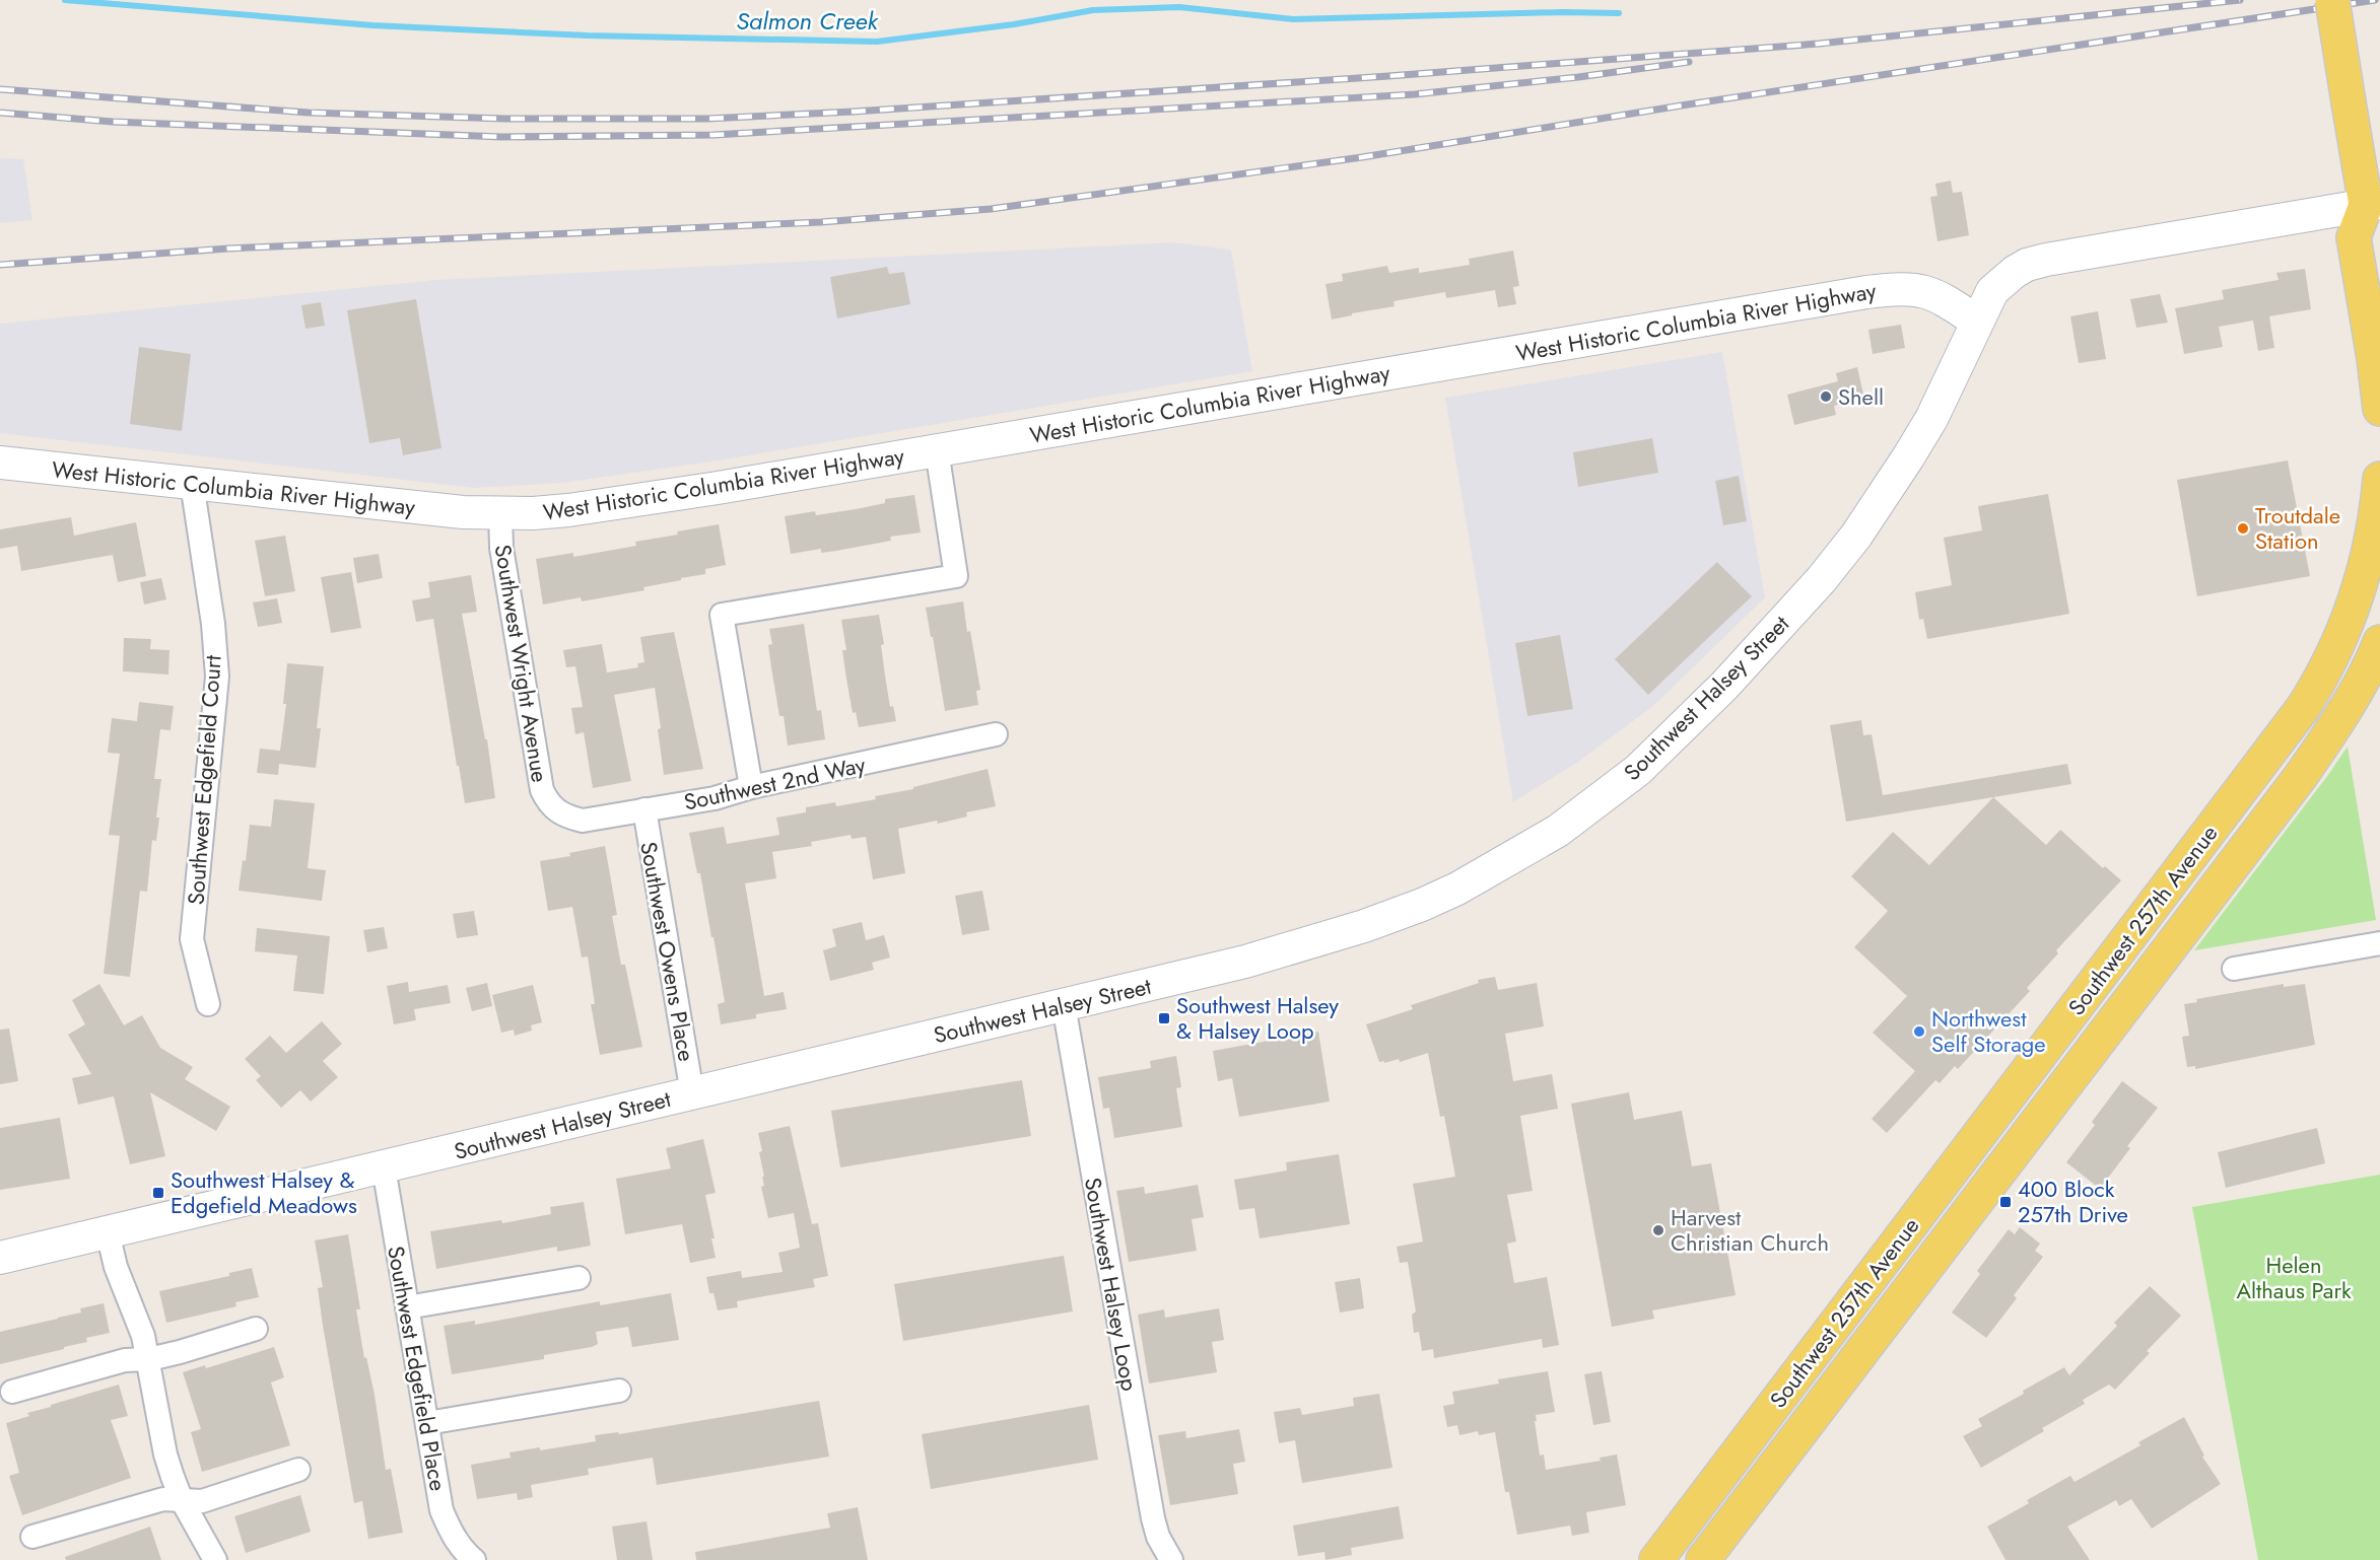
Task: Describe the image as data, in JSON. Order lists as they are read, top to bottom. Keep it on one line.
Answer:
{"streets":{"main road":["Southwest 257th Avenue"],"street":["West Historic Columbia River Highway","Southwest Wright Avenue","Southwest Halsey Street","Southwest Edgefield Court","Southwest 2nd Way","Southwest Owens Place","Southwest Halsey Loop","Southwest Edgefield Place"]},"crossings":[["West Historic Columbia River Highway","Southwest Wright Avenue"],["West Historic Columbia River Highway","Southwest Halsey Street"],["West Historic Columbia River Highway","Southwest Edgefield Court"],["Southwest Wright Avenue","Southwest 2nd Way"],["Southwest Halsey Street","Southwest Owens Place"],["Southwest Halsey Street","Southwest Halsey Loop"],["Southwest Halsey Street","Southwest Edgefield Place"],["Southwest 2nd Way","Southwest Owens Place"]],"water":["Salmon Creek"],"parks":["Helen Althaus Park"],"places":{"other":["Shell","Troutdale Station","Northwest Self Storage","Harvest Christian Church"],"transit":["Southwest Halsey & Halsey Loop","Southwest Halsey & Edgefield Meadows","400 Block 257th Drive"]}}
